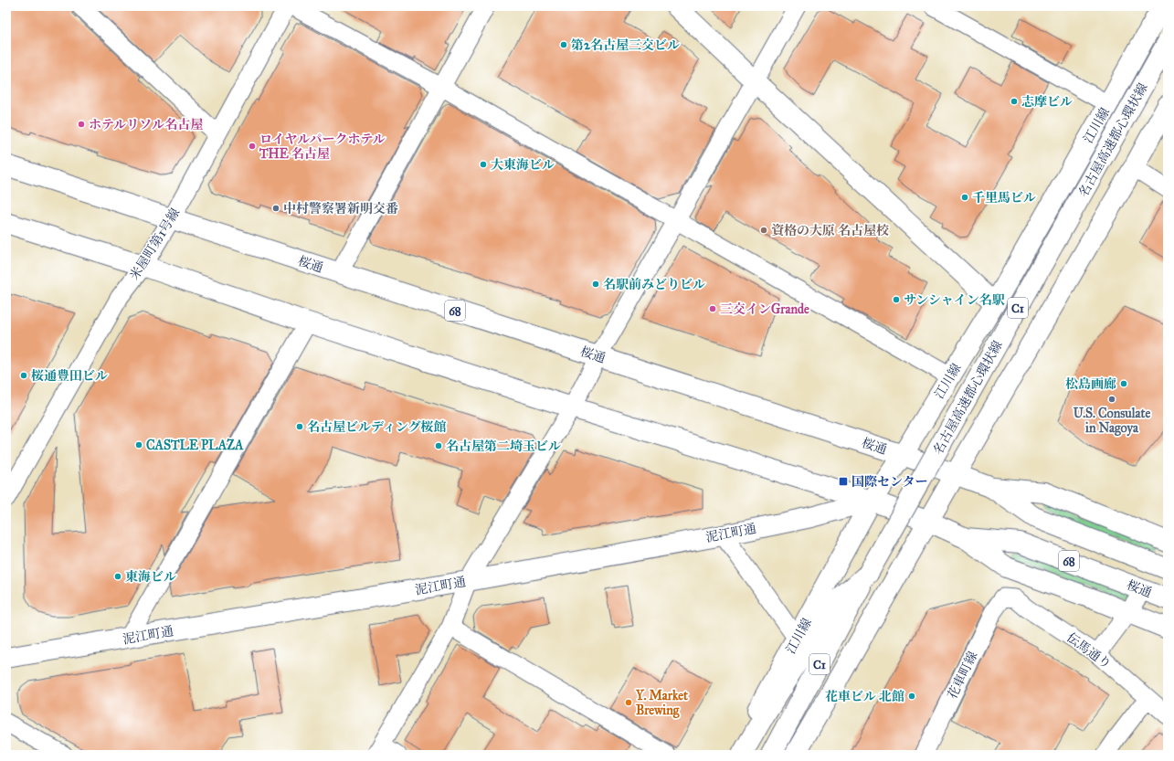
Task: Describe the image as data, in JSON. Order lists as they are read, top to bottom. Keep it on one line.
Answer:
{"streets":{"main road":["江川線","名古屋高速都心環状線","桜通","C1","68","泥江町通"],"street":["米屋町第1号線","伝馬通り","花車町線"]},"crossings":[["江川線","桜通"],["江川線","泥江町通"],["米屋町第1号線","桜通"],["桜通","68"],["桜通","泥江町通"],["伝馬通り","花車町線"]],"places":{"other":["第2名古屋三交ビル","志摩ビル","ホテルリソル名古屋","ロイヤルパークホテル THE 名古屋","大東海ビル","千里馬ビル","中村警察署新明交番","資格の大原 名古屋校","名駅前みどりビル","サンシャイン名駅","三交インGrande","桜通豊田ビル","松島画廊","U.S. Consulate in Nagoya","名古屋ビルディング桜館","CASTLE PLAZA","名古屋第二埼玉ビル","東海ビル","花車ビル 北館","Y. Market Brewing"],"transit":["国際センター"]}}
